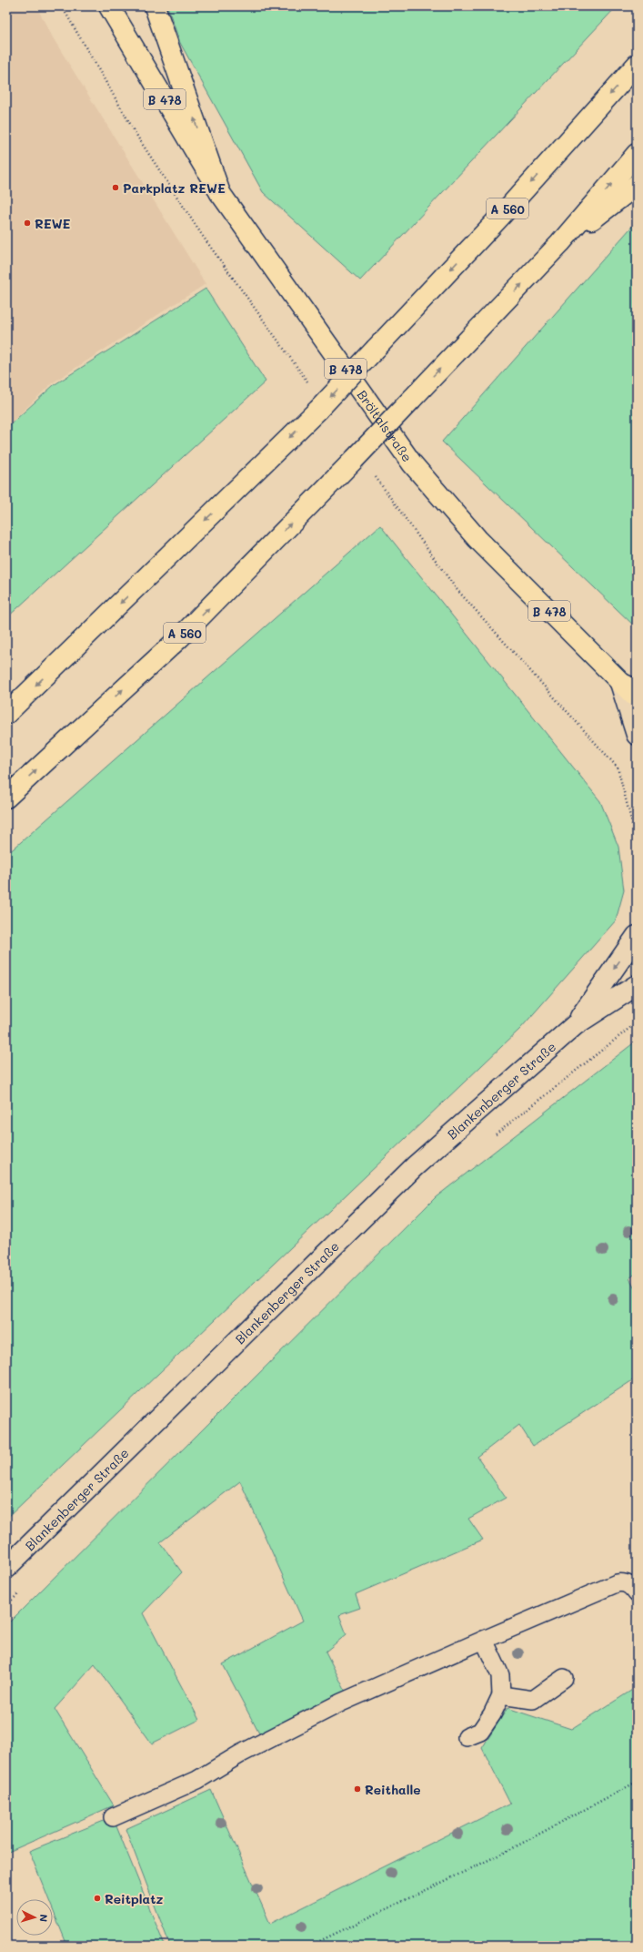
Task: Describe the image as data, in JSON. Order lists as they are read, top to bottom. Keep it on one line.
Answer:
{"streets":{"main road":["B 478","A 560","Bröltalstraße"],"street":["Blankenberger Straße"]},"places":["Parkplatz REWE","REWE","Reithalle","Reitplatz"],"north":"right"}
